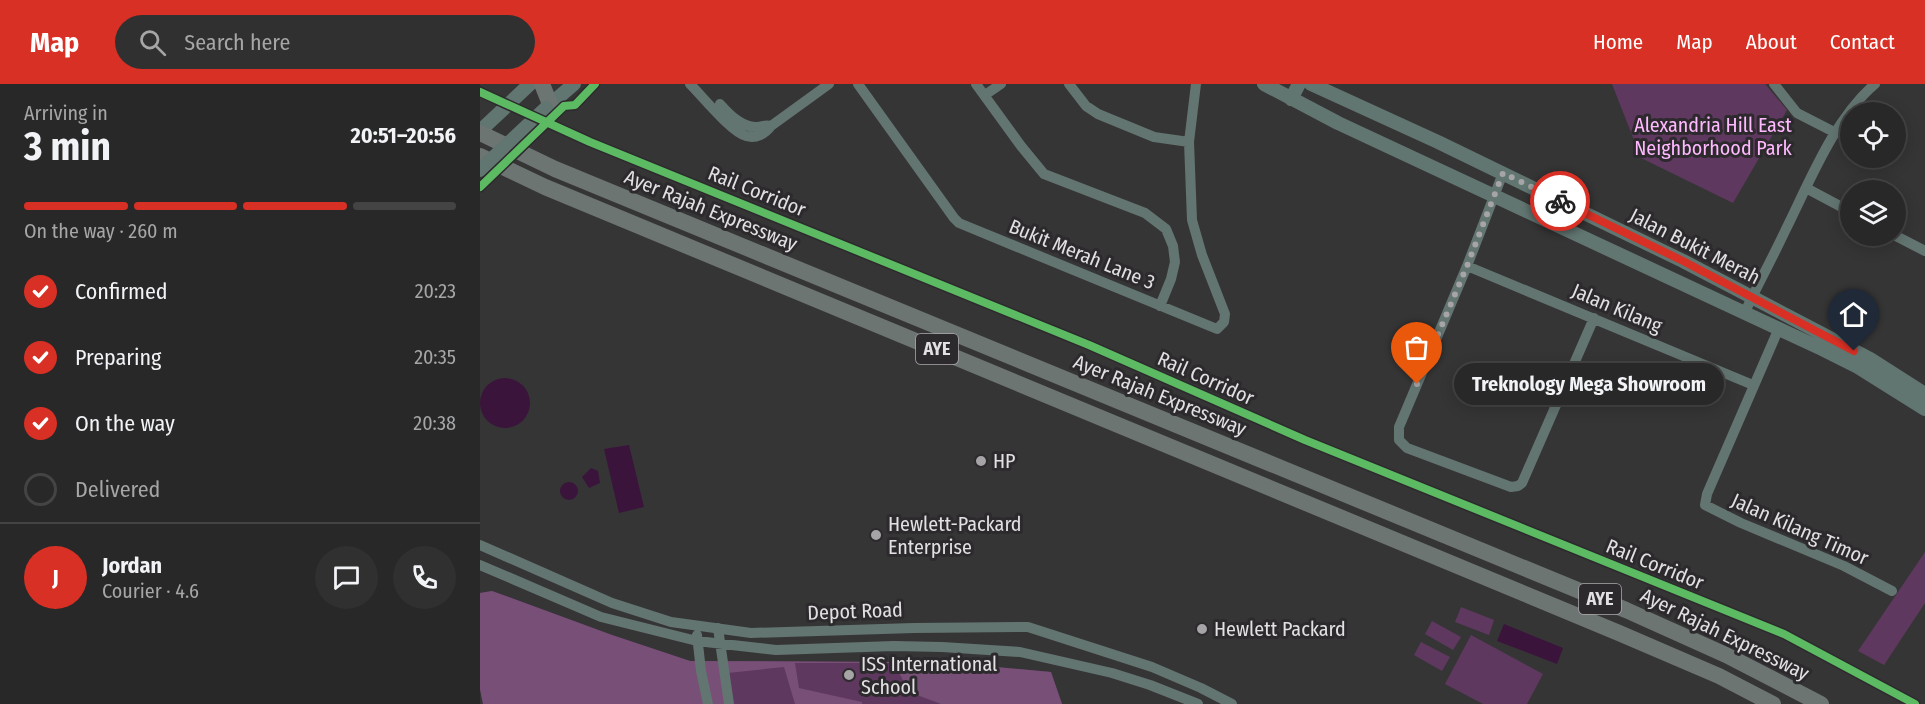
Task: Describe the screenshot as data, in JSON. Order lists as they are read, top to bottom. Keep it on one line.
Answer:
{"streets":{"highway":["Ayer Rajah Expressway","AYE"],"main road":["Jalan Bukit Merah"],"street":["Bukit Merah Lane 3","Jalan Kilang","Jalan Kilang Timor","Depot Road"],"cycle path":["Rail Corridor"]},"crossings":[["Jalan Bukit Merah","Jalan Kilang Timor"],["Jalan Kilang","Jalan Kilang Timor"]],"parks":["Alexandria Hill East Neighborhood Park"],"places":["Treknology Mega Showroom","HP","Hewlett-Packard Enterprise","Hewlett Packard","ISS International School"],"page":{"header":"Map","search":"Search here","nav":["Home","Map","About","Contact"],"heading":["3 min","Arriving in","20:51–20:56"],"panel":["Jordan","Courier · 4.6"],"bar":"On the way · 260 m","list":[["Confirmed","20:23"],["Preparing","20:35"],["On the way","20:38"],"Delivered"],"bubble":"Treknology Mega Showroom","round":"J"}}
